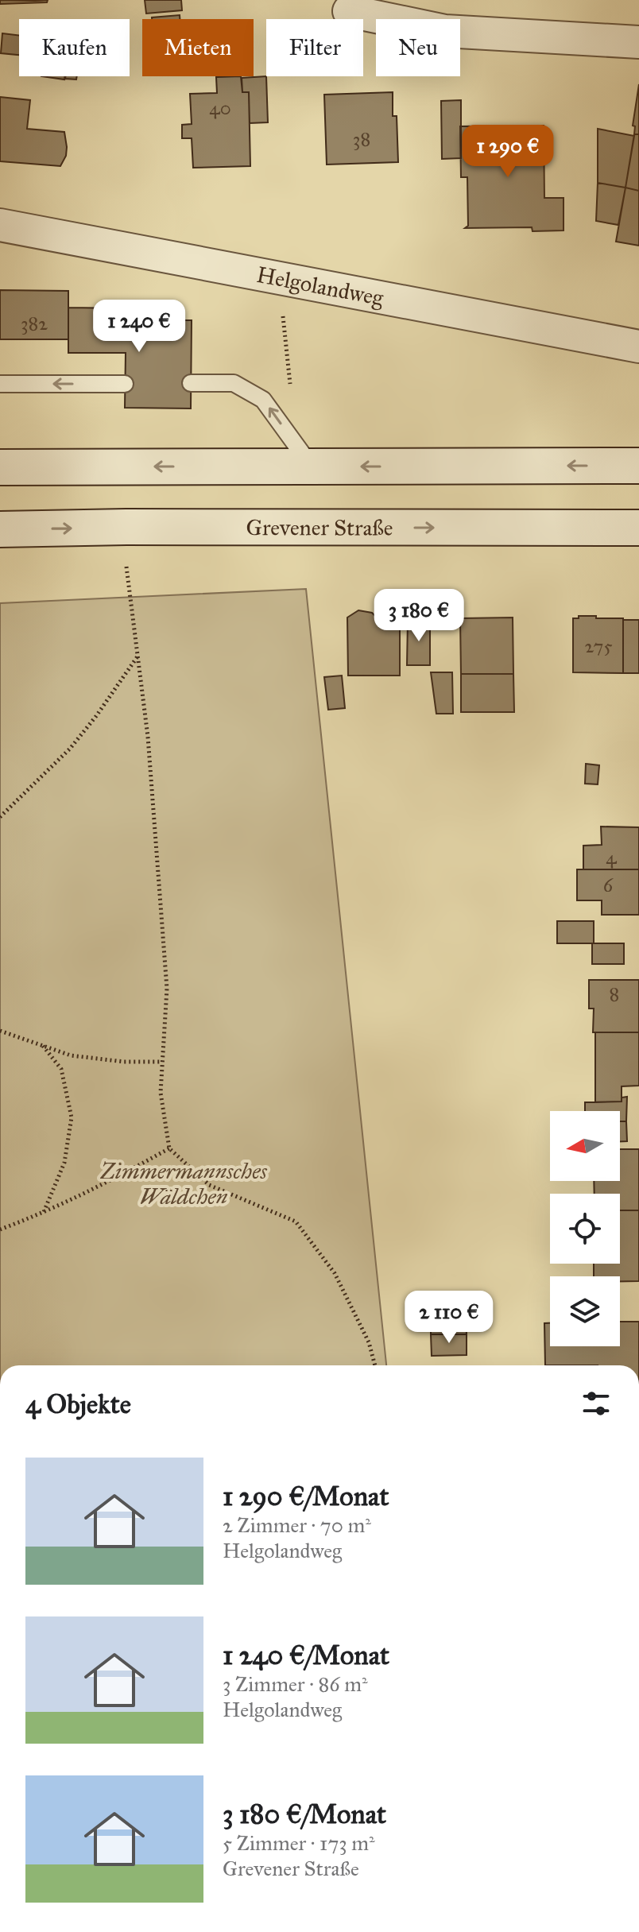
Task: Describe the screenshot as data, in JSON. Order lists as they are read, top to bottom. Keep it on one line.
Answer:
{"streets":{"main road":["Grevener Straße"],"street":["Helgolandweg"]},"parks":["Zimmermannsches Wäldchen"],"house_numbers":["40","38","382","275","4","6","8"],"north":"left","page":{"chip":["Kaufen","Mieten","Filter","Neu"],"price":["1 290 €","1 240 €","3 180 €","2 110 €"],"heading":"4 Objekte","list":[{"name":"1 290 €/Monat","note":"2 Zimmer · 70 m² · Helgolandweg"},{"name":"1 240 €/Monat","note":"3 Zimmer · 86 m² · Helgolandweg"},{"name":"3 180 €/Monat","note":"5 Zimmer · 173 m² · Grevener Straße"}]}}
